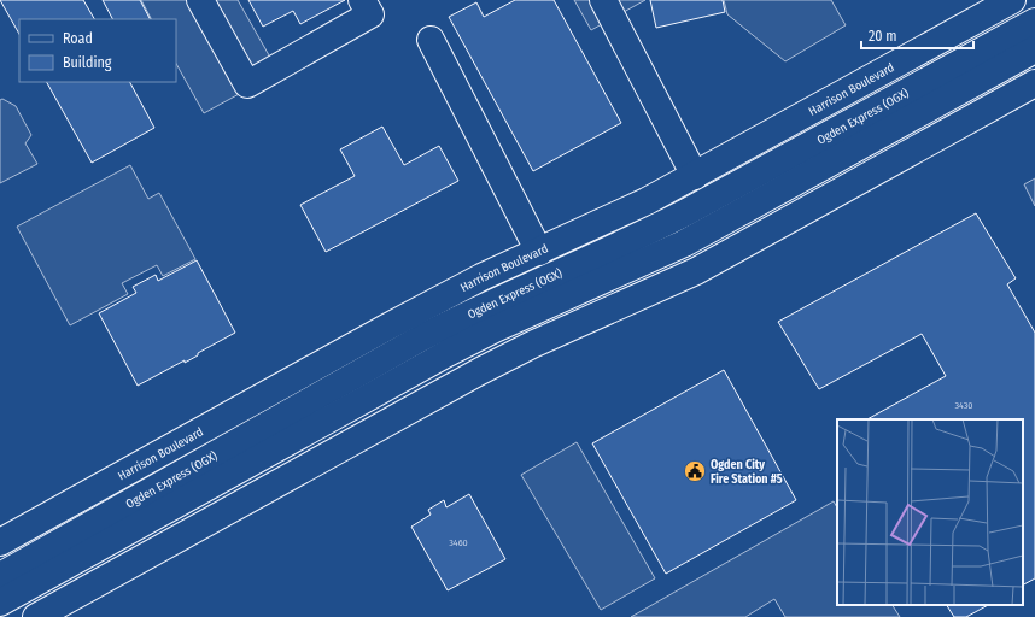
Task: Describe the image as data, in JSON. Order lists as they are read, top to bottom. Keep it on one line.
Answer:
{"streets":{"main road":["Harrison Boulevard","Ogden Express (OGX)"]},"places":{"public building":["Ogden City Fire Station #5"]},"house_numbers":["3430","3460"],"legend":["Road","Building"],"scale_bar":"20 m"}
